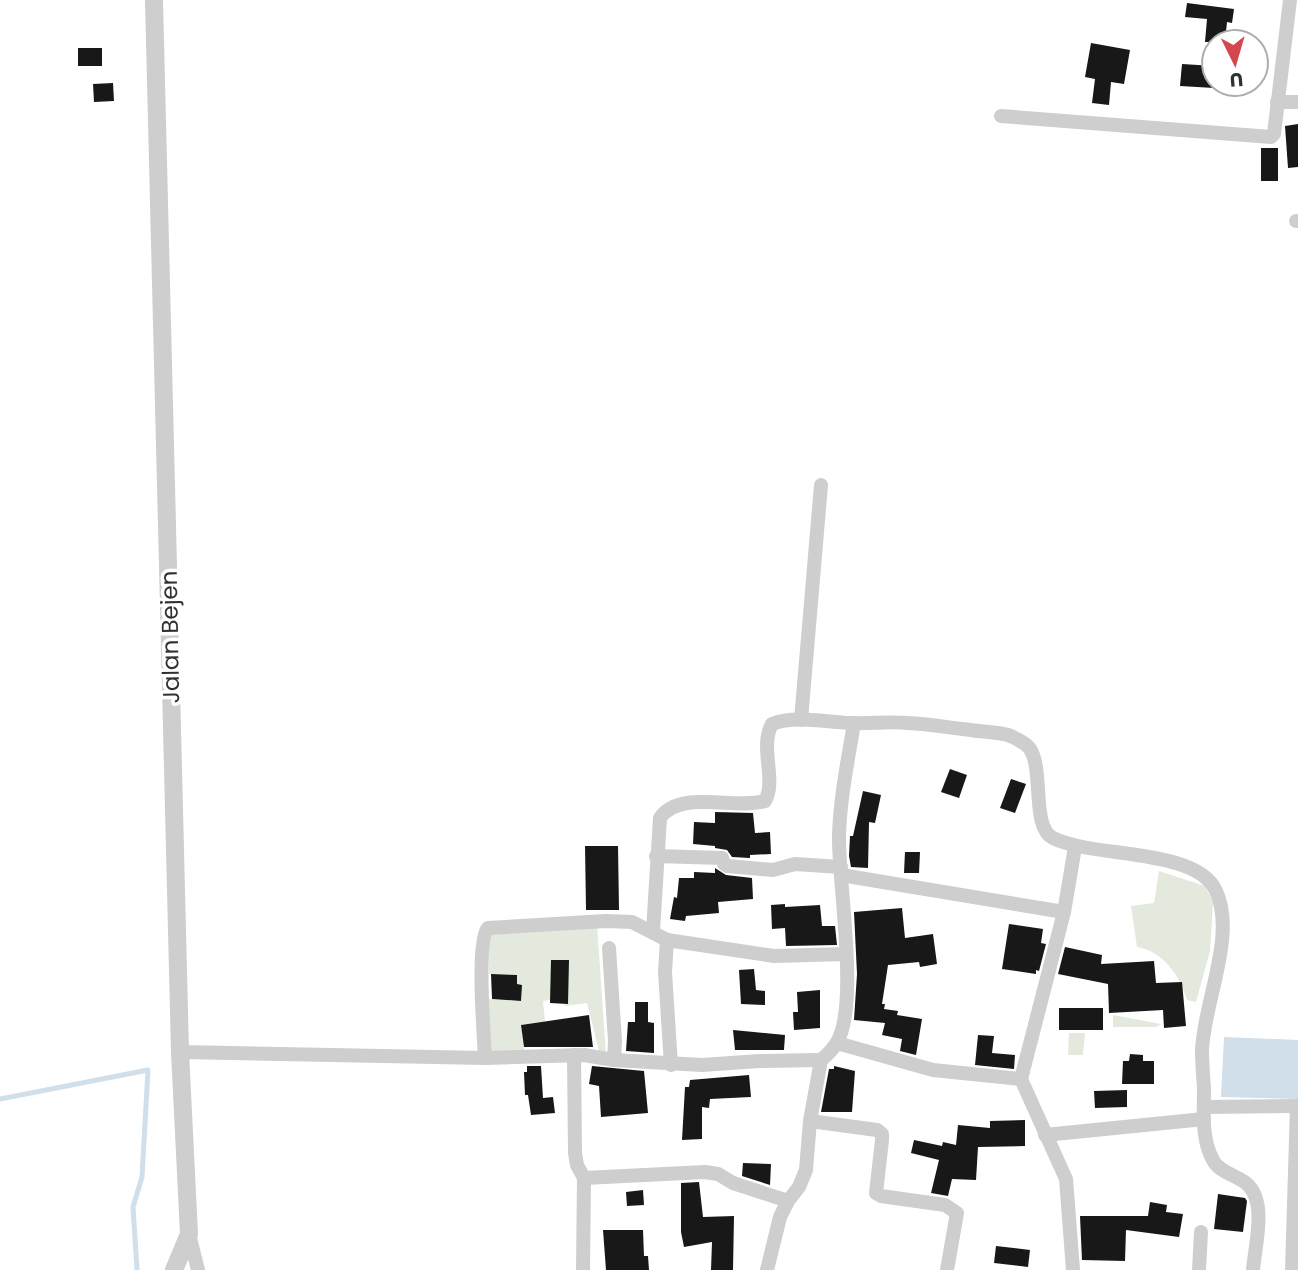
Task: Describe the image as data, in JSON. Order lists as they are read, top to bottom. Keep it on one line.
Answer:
{"streets":{"street":["Jalan Bejen"]},"north":"bottom"}
